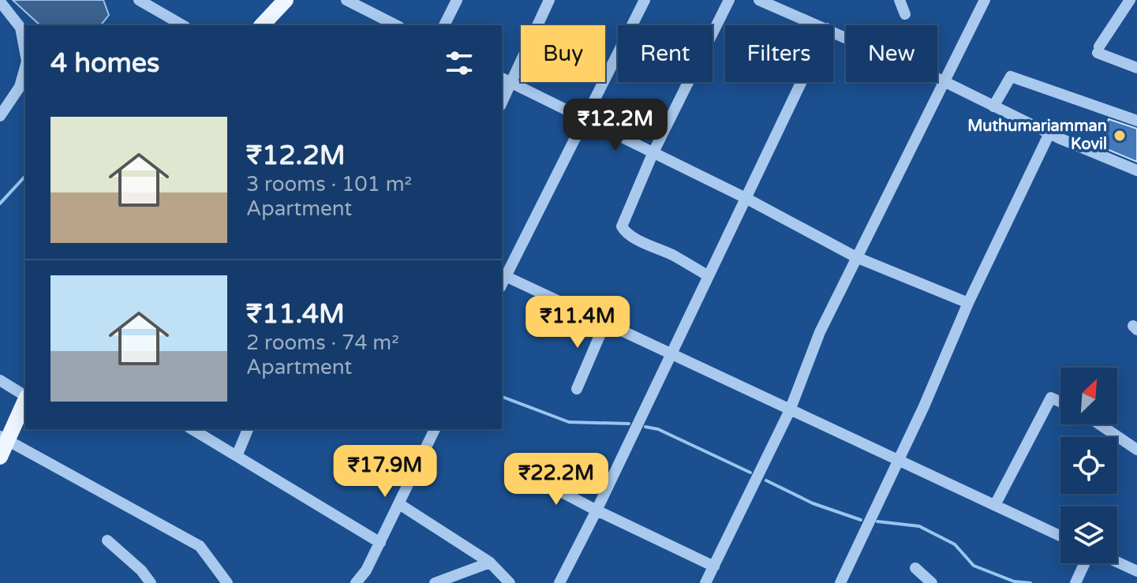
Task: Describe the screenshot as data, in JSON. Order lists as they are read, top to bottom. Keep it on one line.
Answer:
{"places":["Muthumariamman Kovil"],"north":"top right","page":{"chip":["Buy","Rent","Filters","New"],"heading":"4 homes","price":["₹12.2M","₹11.4M","₹17.9M","₹22.2M"],"list":[{"name":"₹12.2M","note":"3 rooms · 101 m² · Apartment"},{"name":"₹11.4M","note":"2 rooms · 74 m² · Apartment"}]}}
